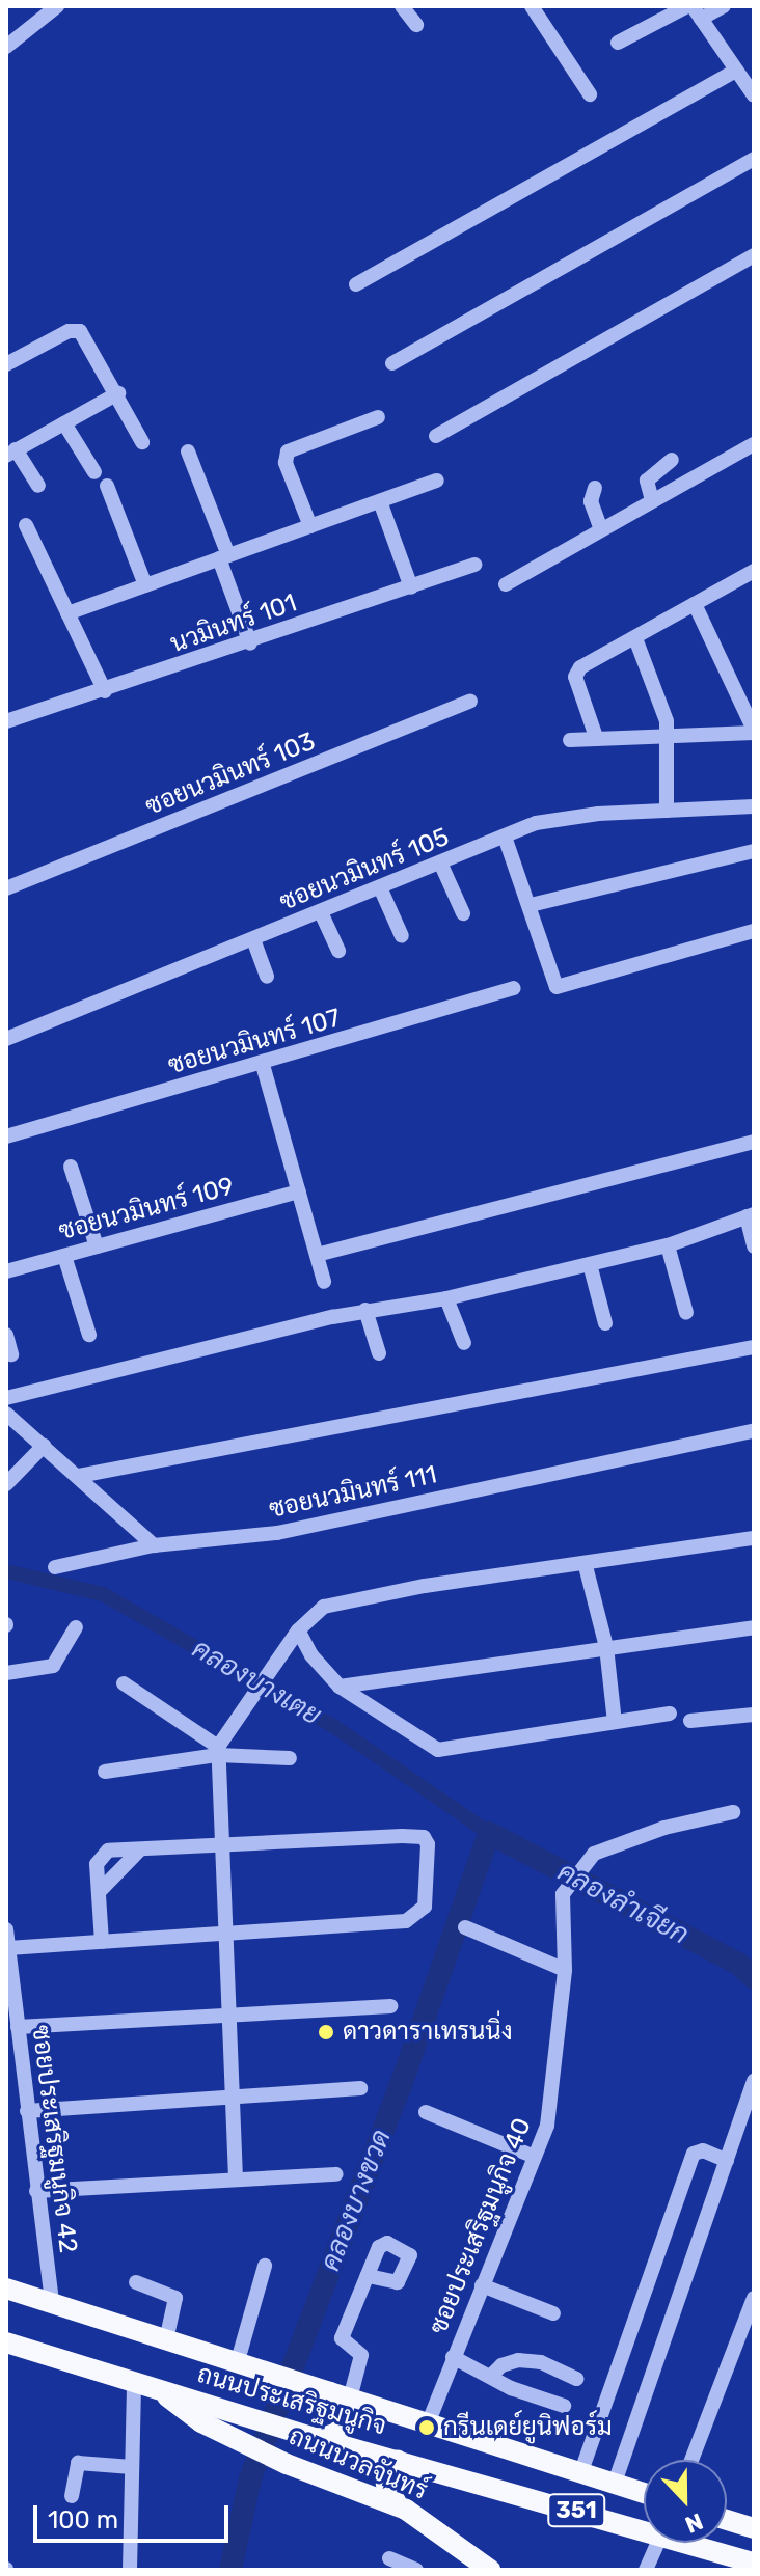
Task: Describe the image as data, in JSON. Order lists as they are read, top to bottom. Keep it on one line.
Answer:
{"streets":{"main road":["ถนนประเสริฐมนูกิจ","ถนนนวลจันทร์","351"],"street":["นวมินทร์ 101","ซอยนวมินทร์ 103","ซอยนวมินทร์ 105","ซอยนวมินทร์ 107","ซอยนวมินทร์ 109","ซอยนวมินทร์ 111","ซอยประเสริฐมนูกิจ 42","ซอยประเสริฐมนูกิจ 40"]},"crossings":[["ซอยประเสริฐมนูกิจ 42","ถนนประเสริฐมนูกิจ"],["ซอยประเสริฐมนูกิจ 40","ถนนประเสริฐมนูกิจ"],["ถนนประเสริฐมนูกิจ","ถนนนวลจันทร์"]],"water":["คลองบางเตย","คลองลำเจียก","คลองบางขวด"],"places":["ดาวดาราเทรนนิ่ง","กรีนเดย์ยูนิฟอร์ม"],"scale_bar":"100 m","north":"bottom"}
